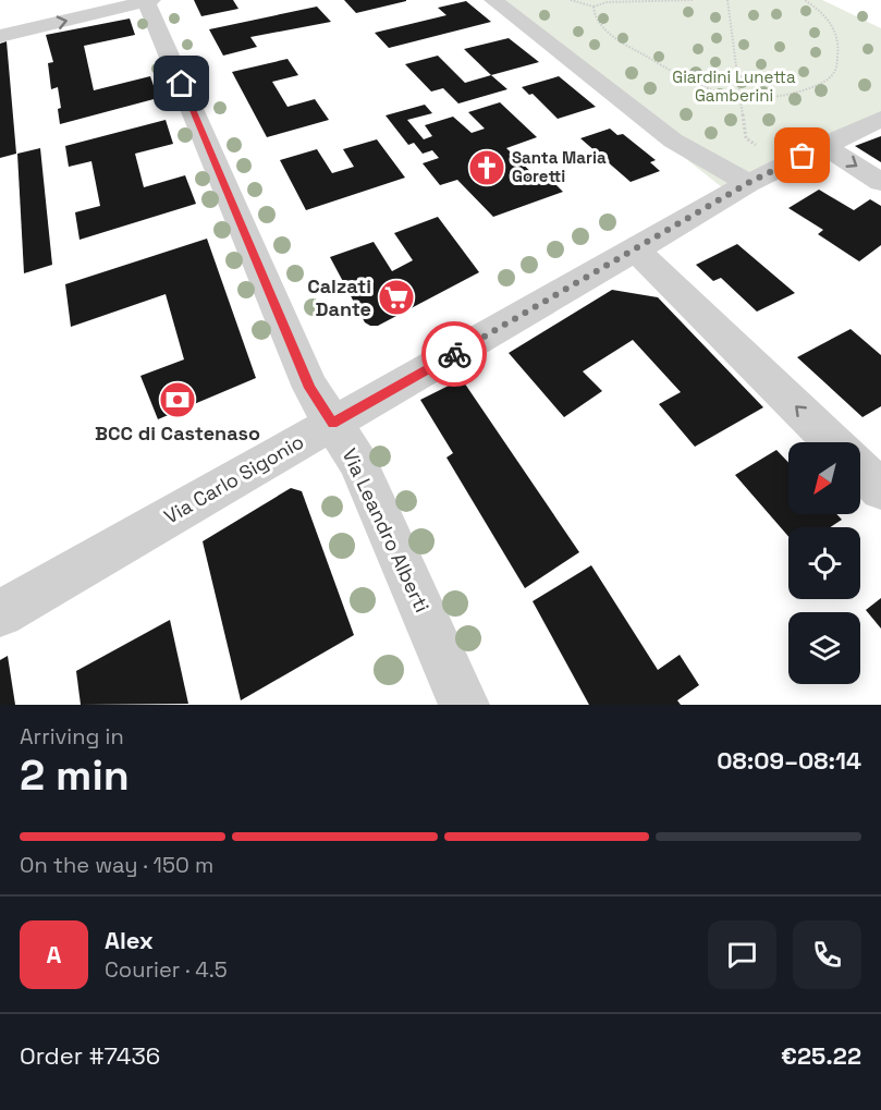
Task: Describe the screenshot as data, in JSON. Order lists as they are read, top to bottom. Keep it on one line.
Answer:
{"streets":{"street":["Via Carlo Sigonio","Via Leandro Alberti"]},"crossings":[["Via Carlo Sigonio","Via Leandro Alberti"]],"parks":["Giardini Lunetta Gamberini"],"places":{"church":["Santa Maria Goretti"],"supermarket":["Calzati Dante"],"bank":["BCC di Castenaso"]},"north":"bottom left","page":{"heading":["2 min","Arriving in","08:09–08:14"],"panel":["Alex","Courier · 4.5","Order #7436","€25.22"],"bar":"On the way · 150 m","round":"A"}}
